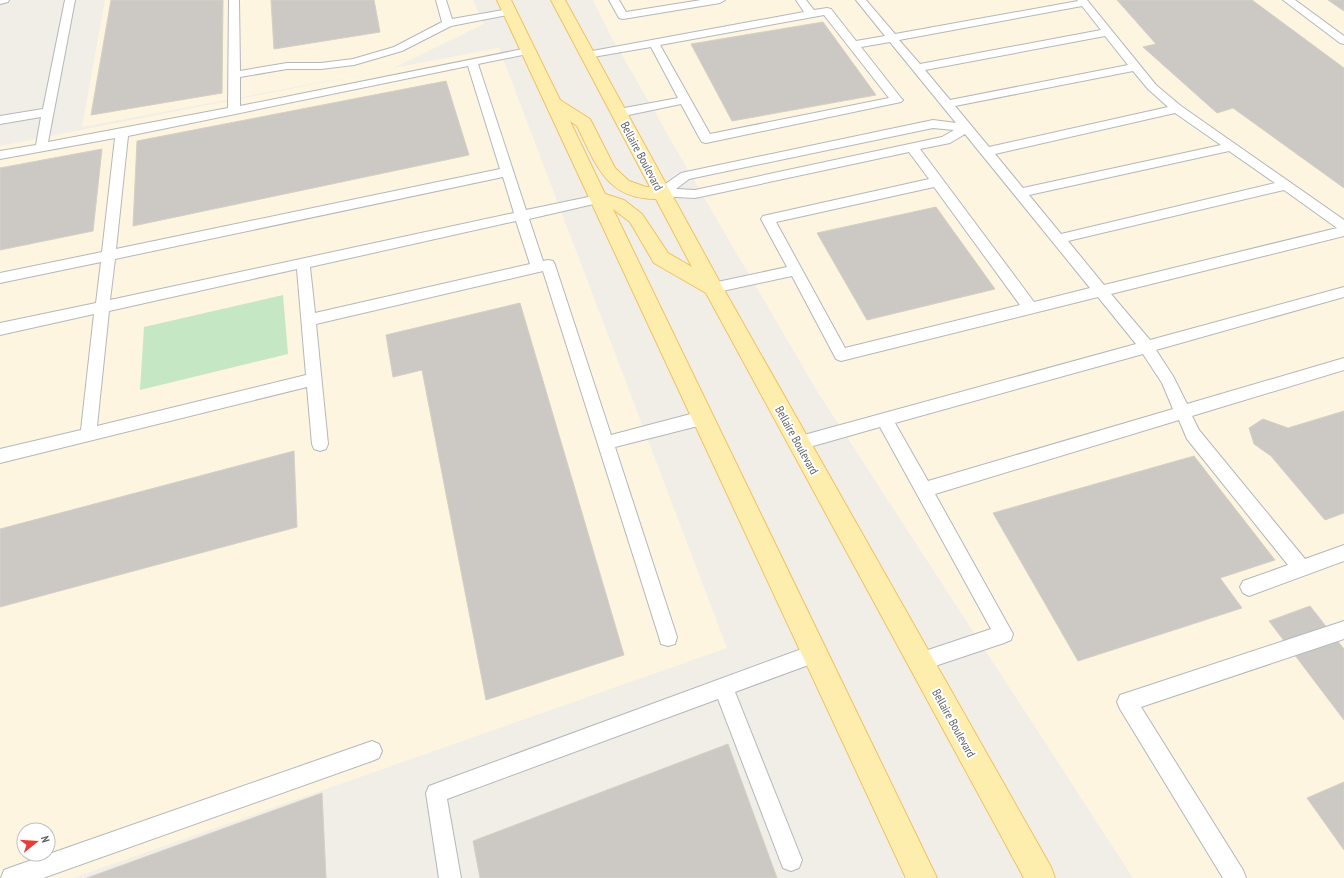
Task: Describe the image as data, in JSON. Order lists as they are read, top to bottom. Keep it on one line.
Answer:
{"streets":{"main road":["Bellaire Boulevard"]},"north":"right"}
